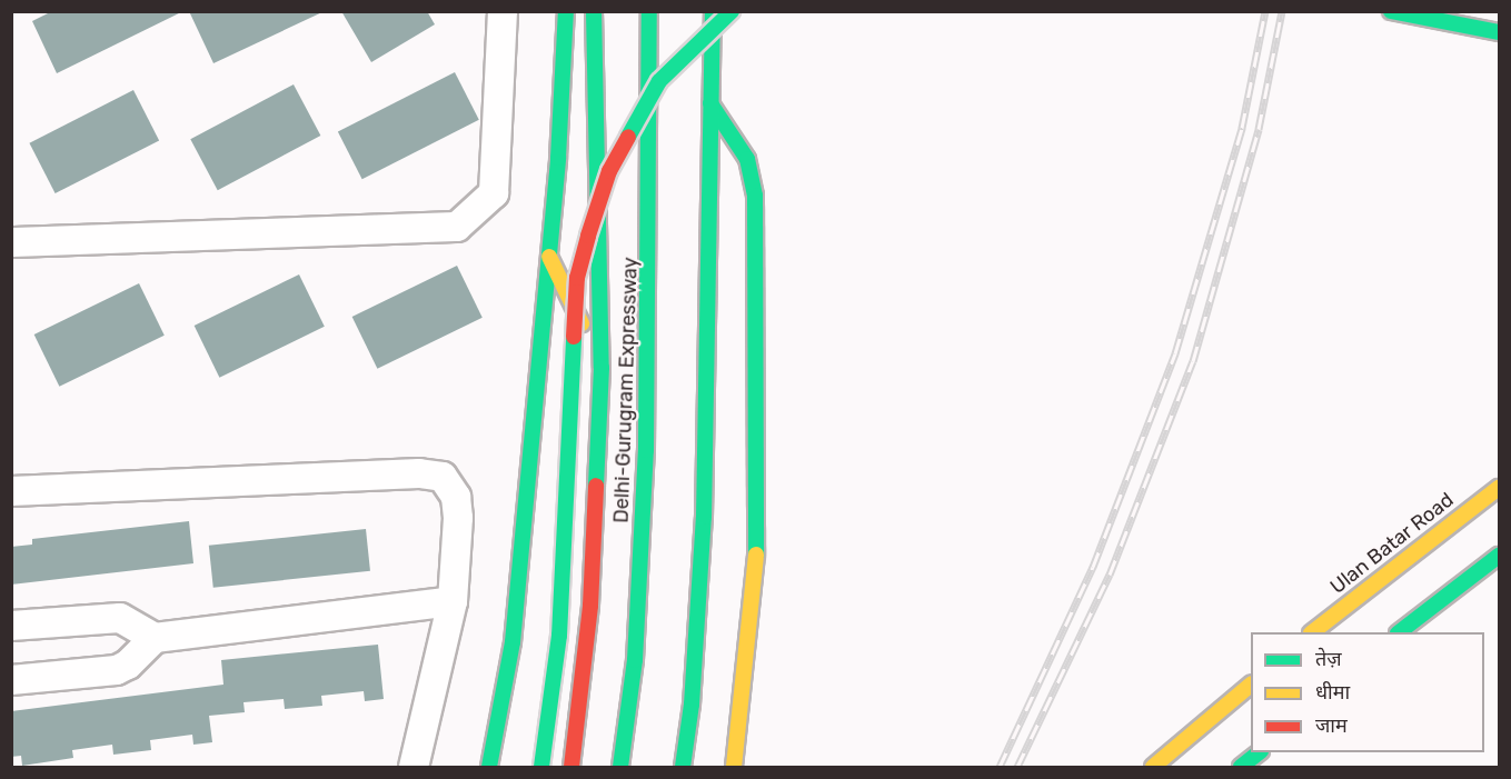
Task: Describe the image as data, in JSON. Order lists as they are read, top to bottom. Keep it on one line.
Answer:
{"streets":{"main road":["Delhi-Gurugram Expressway","Ulan Batar Road"]},"legend":["तेज़","धीमा","जाम"]}
